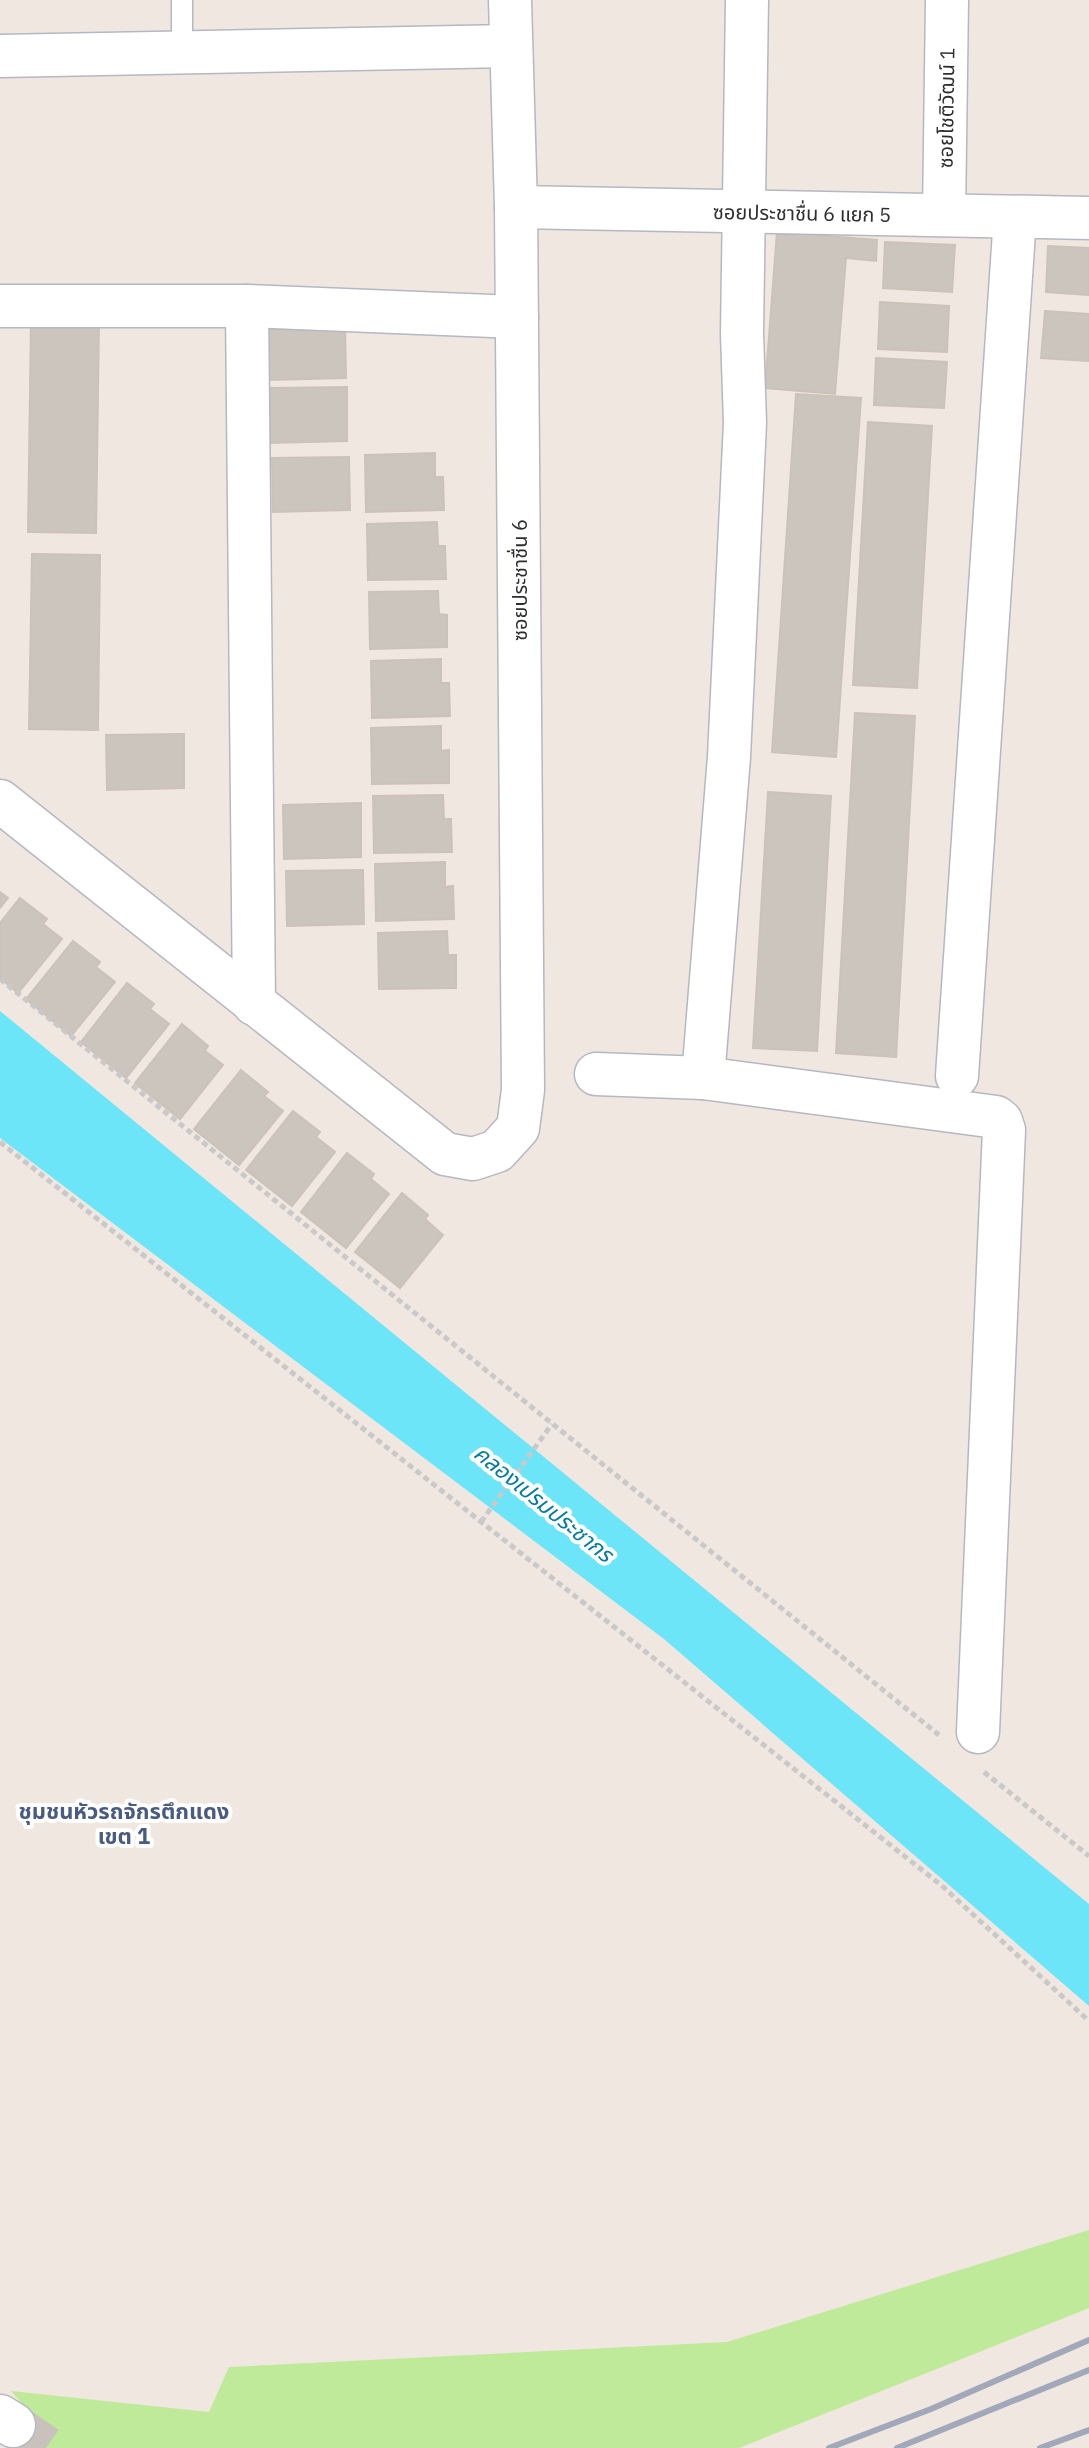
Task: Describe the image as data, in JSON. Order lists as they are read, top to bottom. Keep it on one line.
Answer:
{"streets":{"street":["ซอยโชติวัฒน์ 1","ซอยประชาชื่น 6 แยก 5","ซอยประชาชื่น 6"]},"crossings":[["ซอยโชติวัฒน์ 1","ซอยประชาชื่น 6 แยก 5"],["ซอยประชาชื่น 6 แยก 5","ซอยประชาชื่น 6"]],"districts":["ชุมชนหัวรถจักรตึกแดง เขต 1"],"water":["คลองเปรมประชากร"]}
